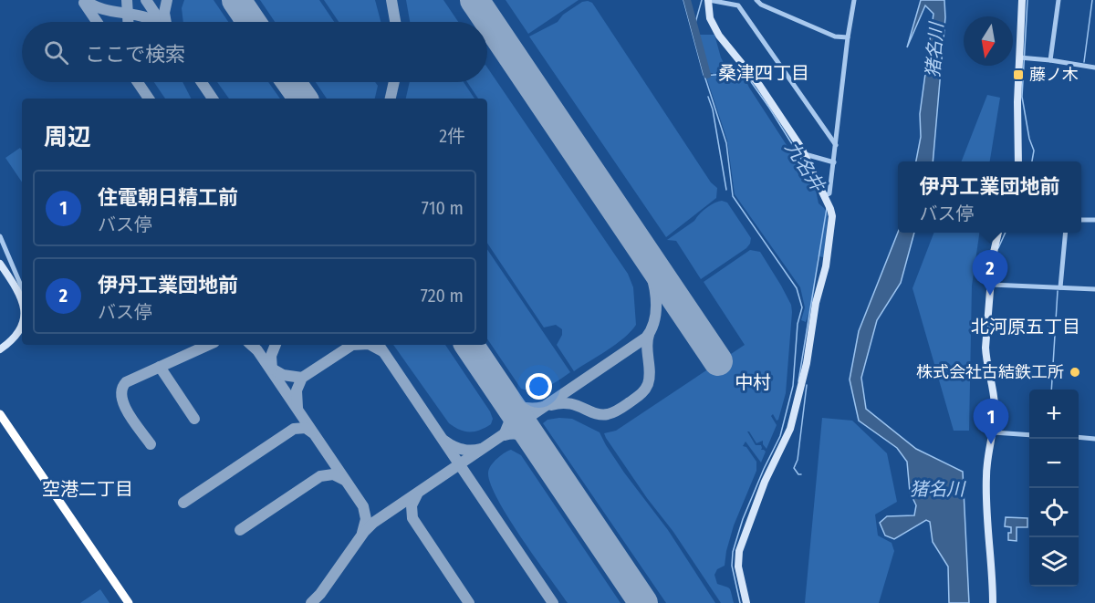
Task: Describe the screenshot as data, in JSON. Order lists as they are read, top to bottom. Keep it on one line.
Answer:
{"districts":["桑津四丁目","北河原五丁目","中村","空港二丁目"],"water":["猪名川","九名井"],"places":{"transit":["藤ノ木"],"other":["株式会社古結鉄工所"]},"north":"bottom","page":{"search":"ここで検索","heading":["周辺","2件"],"popup":["伊丹工業団地前","バス停"],"list":[{"mark":"1","name":"住電朝日精工前","note":"バス停","value":"710 m"},{"mark":"2","name":"伊丹工業団地前","note":"バス停","value":"720 m"}],"pins":["2","1"],"map_buttons":["+","−"]}}
